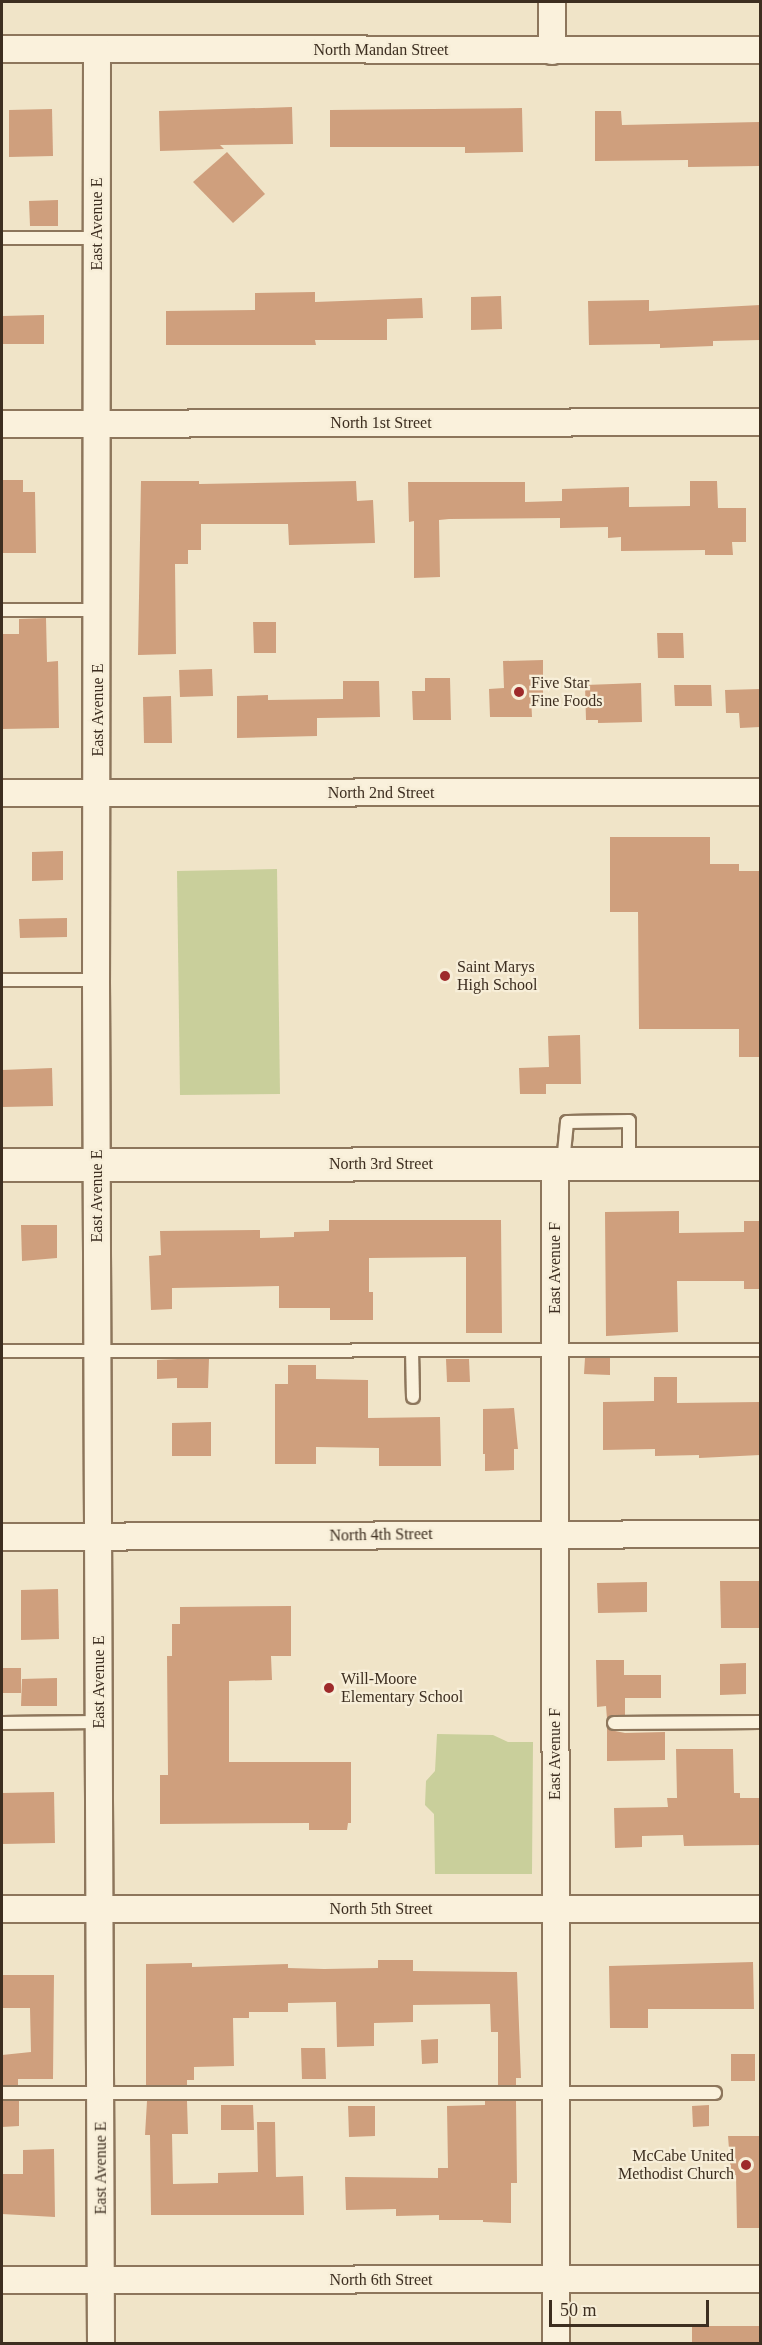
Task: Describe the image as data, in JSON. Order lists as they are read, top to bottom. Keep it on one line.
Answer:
{"streets":{"street":["North Mandan Street","East Avenue E","North 1st Street","North 2nd Street","North 3rd Street","East Avenue F","North 4th Street","North 5th Street","North 6th Street"]},"crossings":[["North Mandan Street","East Avenue E"],["East Avenue E","North 1st Street"],["East Avenue E","North 2nd Street"],["East Avenue E","North 3rd Street"],["East Avenue E","North 4th Street"],["East Avenue E","North 5th Street"],["East Avenue E","North 6th Street"],["North 3rd Street","East Avenue F"],["East Avenue F","North 4th Street"],["East Avenue F","North 5th Street"],["East Avenue F","North 6th Street"]],"places":["Five Star Fine Foods","Saint Marys High School","Will-Moore Elementary School","McCabe United Methodist Church"],"scale_bar":"50 m"}
